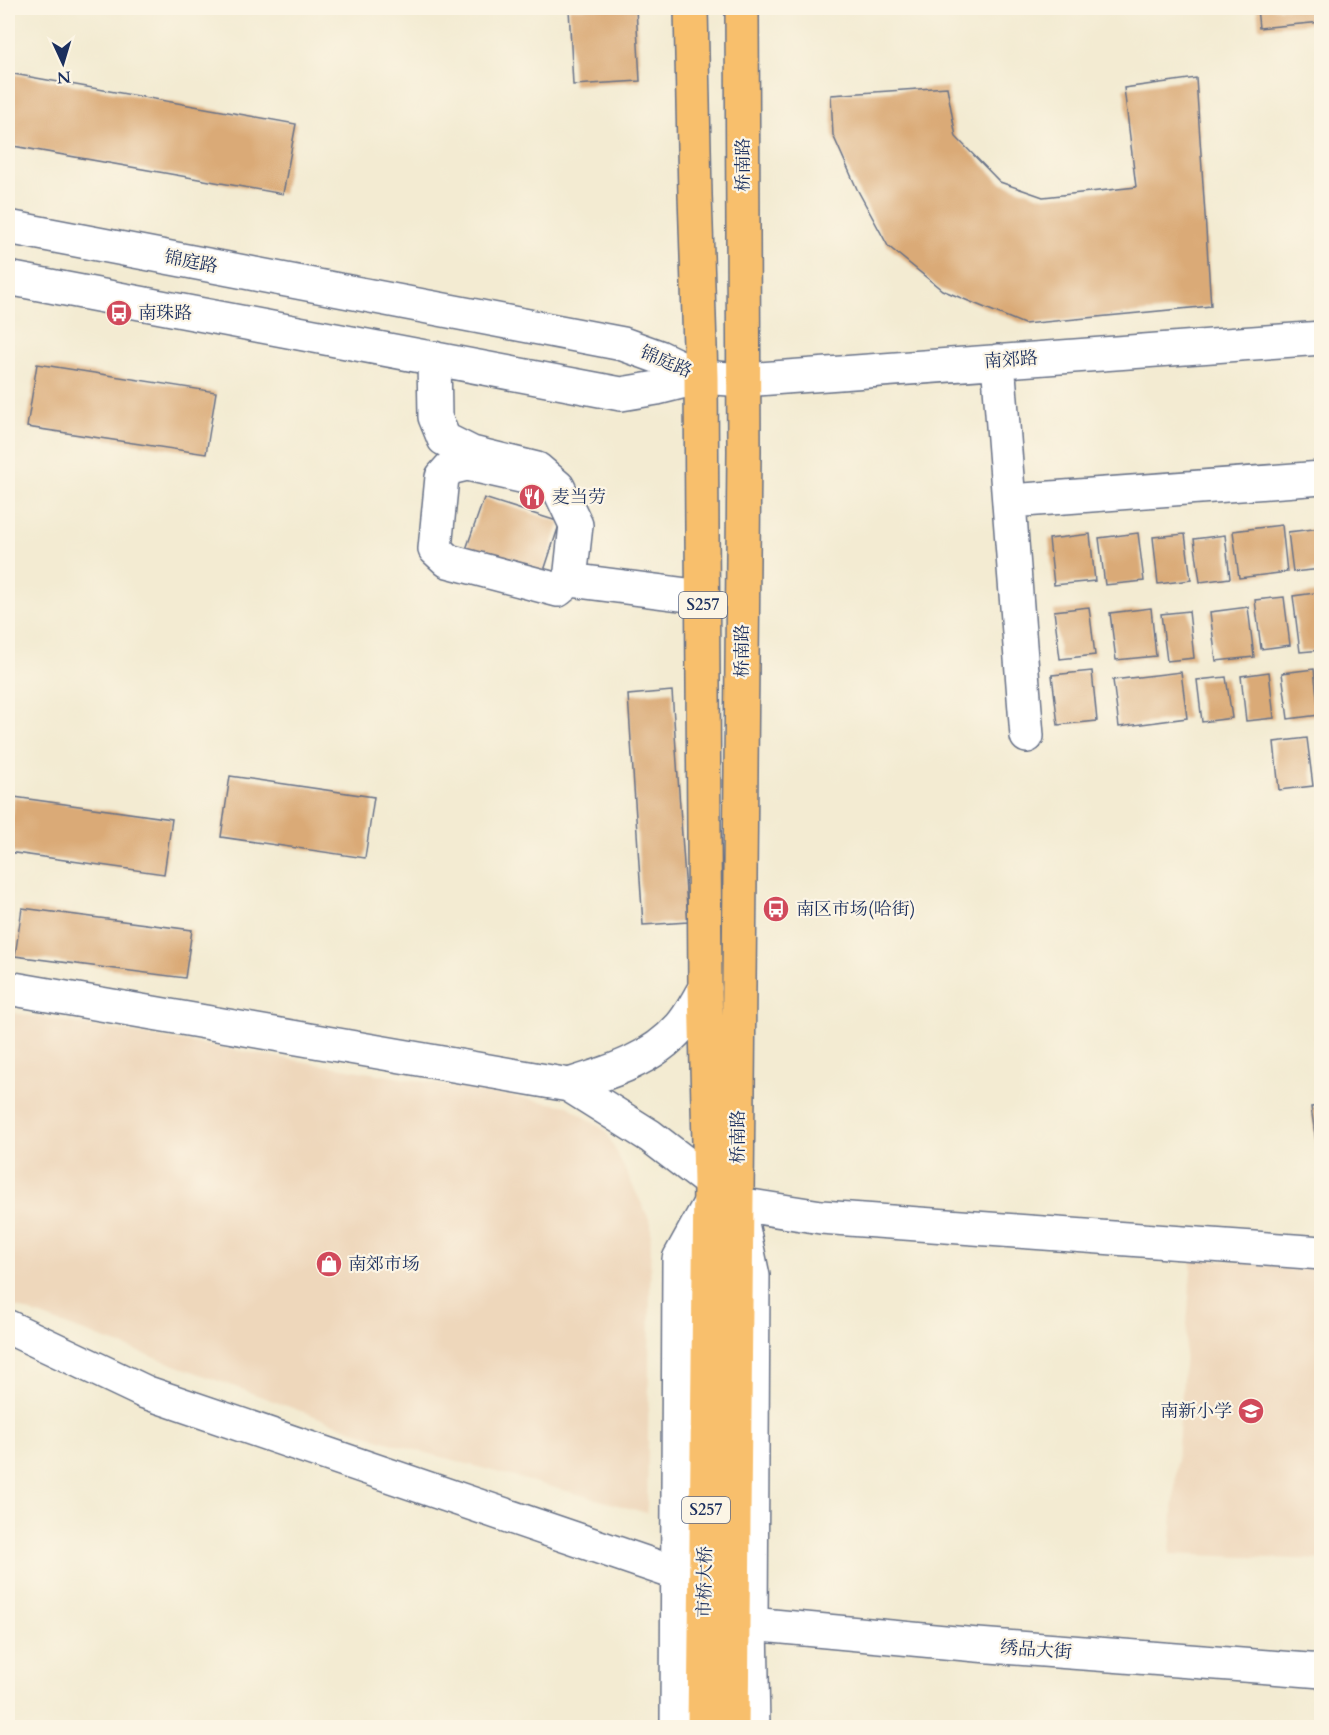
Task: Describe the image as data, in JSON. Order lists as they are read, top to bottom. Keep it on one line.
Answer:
{"streets":{"main road":["桥南路","S257","市桥大桥"],"street":["锦庭路","南郊路","绣品大街"]},"crossings":[["桥南路","锦庭路"],["桥南路","南郊路"],["桥南路","市桥大桥"],["锦庭路","南郊路"]],"places":{"bus stop":["南珠路","南区市场(哈街)"],"restaurant":["麦当劳"],"shop":["南郊市场"],"school or university":["南新小学"]},"north":"bottom"}
